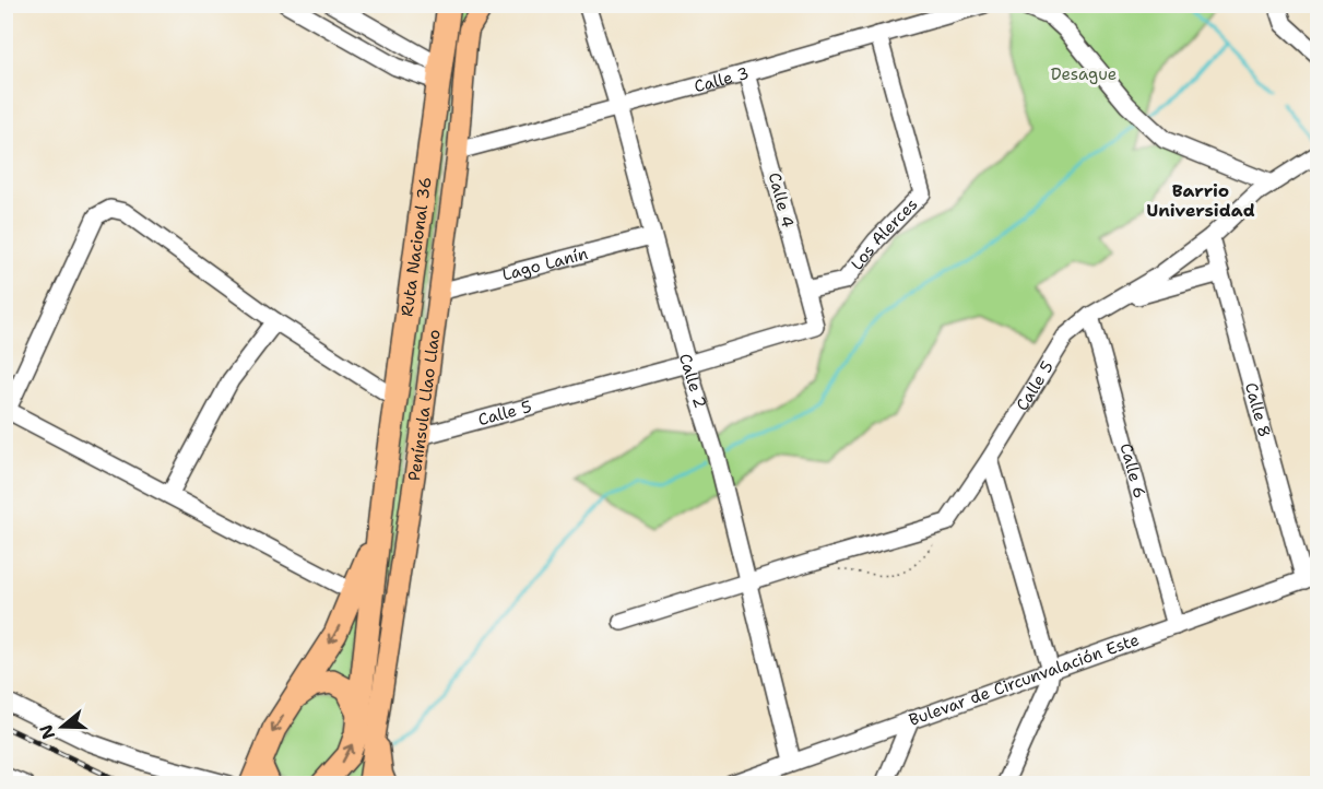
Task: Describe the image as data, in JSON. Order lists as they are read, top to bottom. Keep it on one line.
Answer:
{"streets":{"highway":["Ruta Nacional 36"],"main road":["Península Llao Llao"],"street":["Calle 3","Calle 4","Los Alerces","Lago Lanín","Calle 2","Calle 5","Calle 8","Calle 6","Bulevar de Circunvalación Este"]},"crossings":[["Calle 3","Calle 4"],["Calle 3","Los Alerces"],["Calle 3","Calle 2"],["Calle 3","Península Llao Llao"],["Calle 4","Los Alerces"],["Calle 4","Calle 5"],["Ruta Nacional 36","Península Llao Llao"],["Lago Lanín","Calle 2"],["Lago Lanín","Península Llao Llao"],["Calle 2","Calle 5"],["Calle 2","Bulevar de Circunvalación Este"],["Calle 5","Península Llao Llao"],["Calle 5","Calle 8"],["Calle 5","Calle 6"],["Calle 8","Bulevar de Circunvalación Este"],["Calle 6","Bulevar de Circunvalación Este"]],"districts":["Barrio Universidad"],"parks":["Desague"],"north":"left"}
